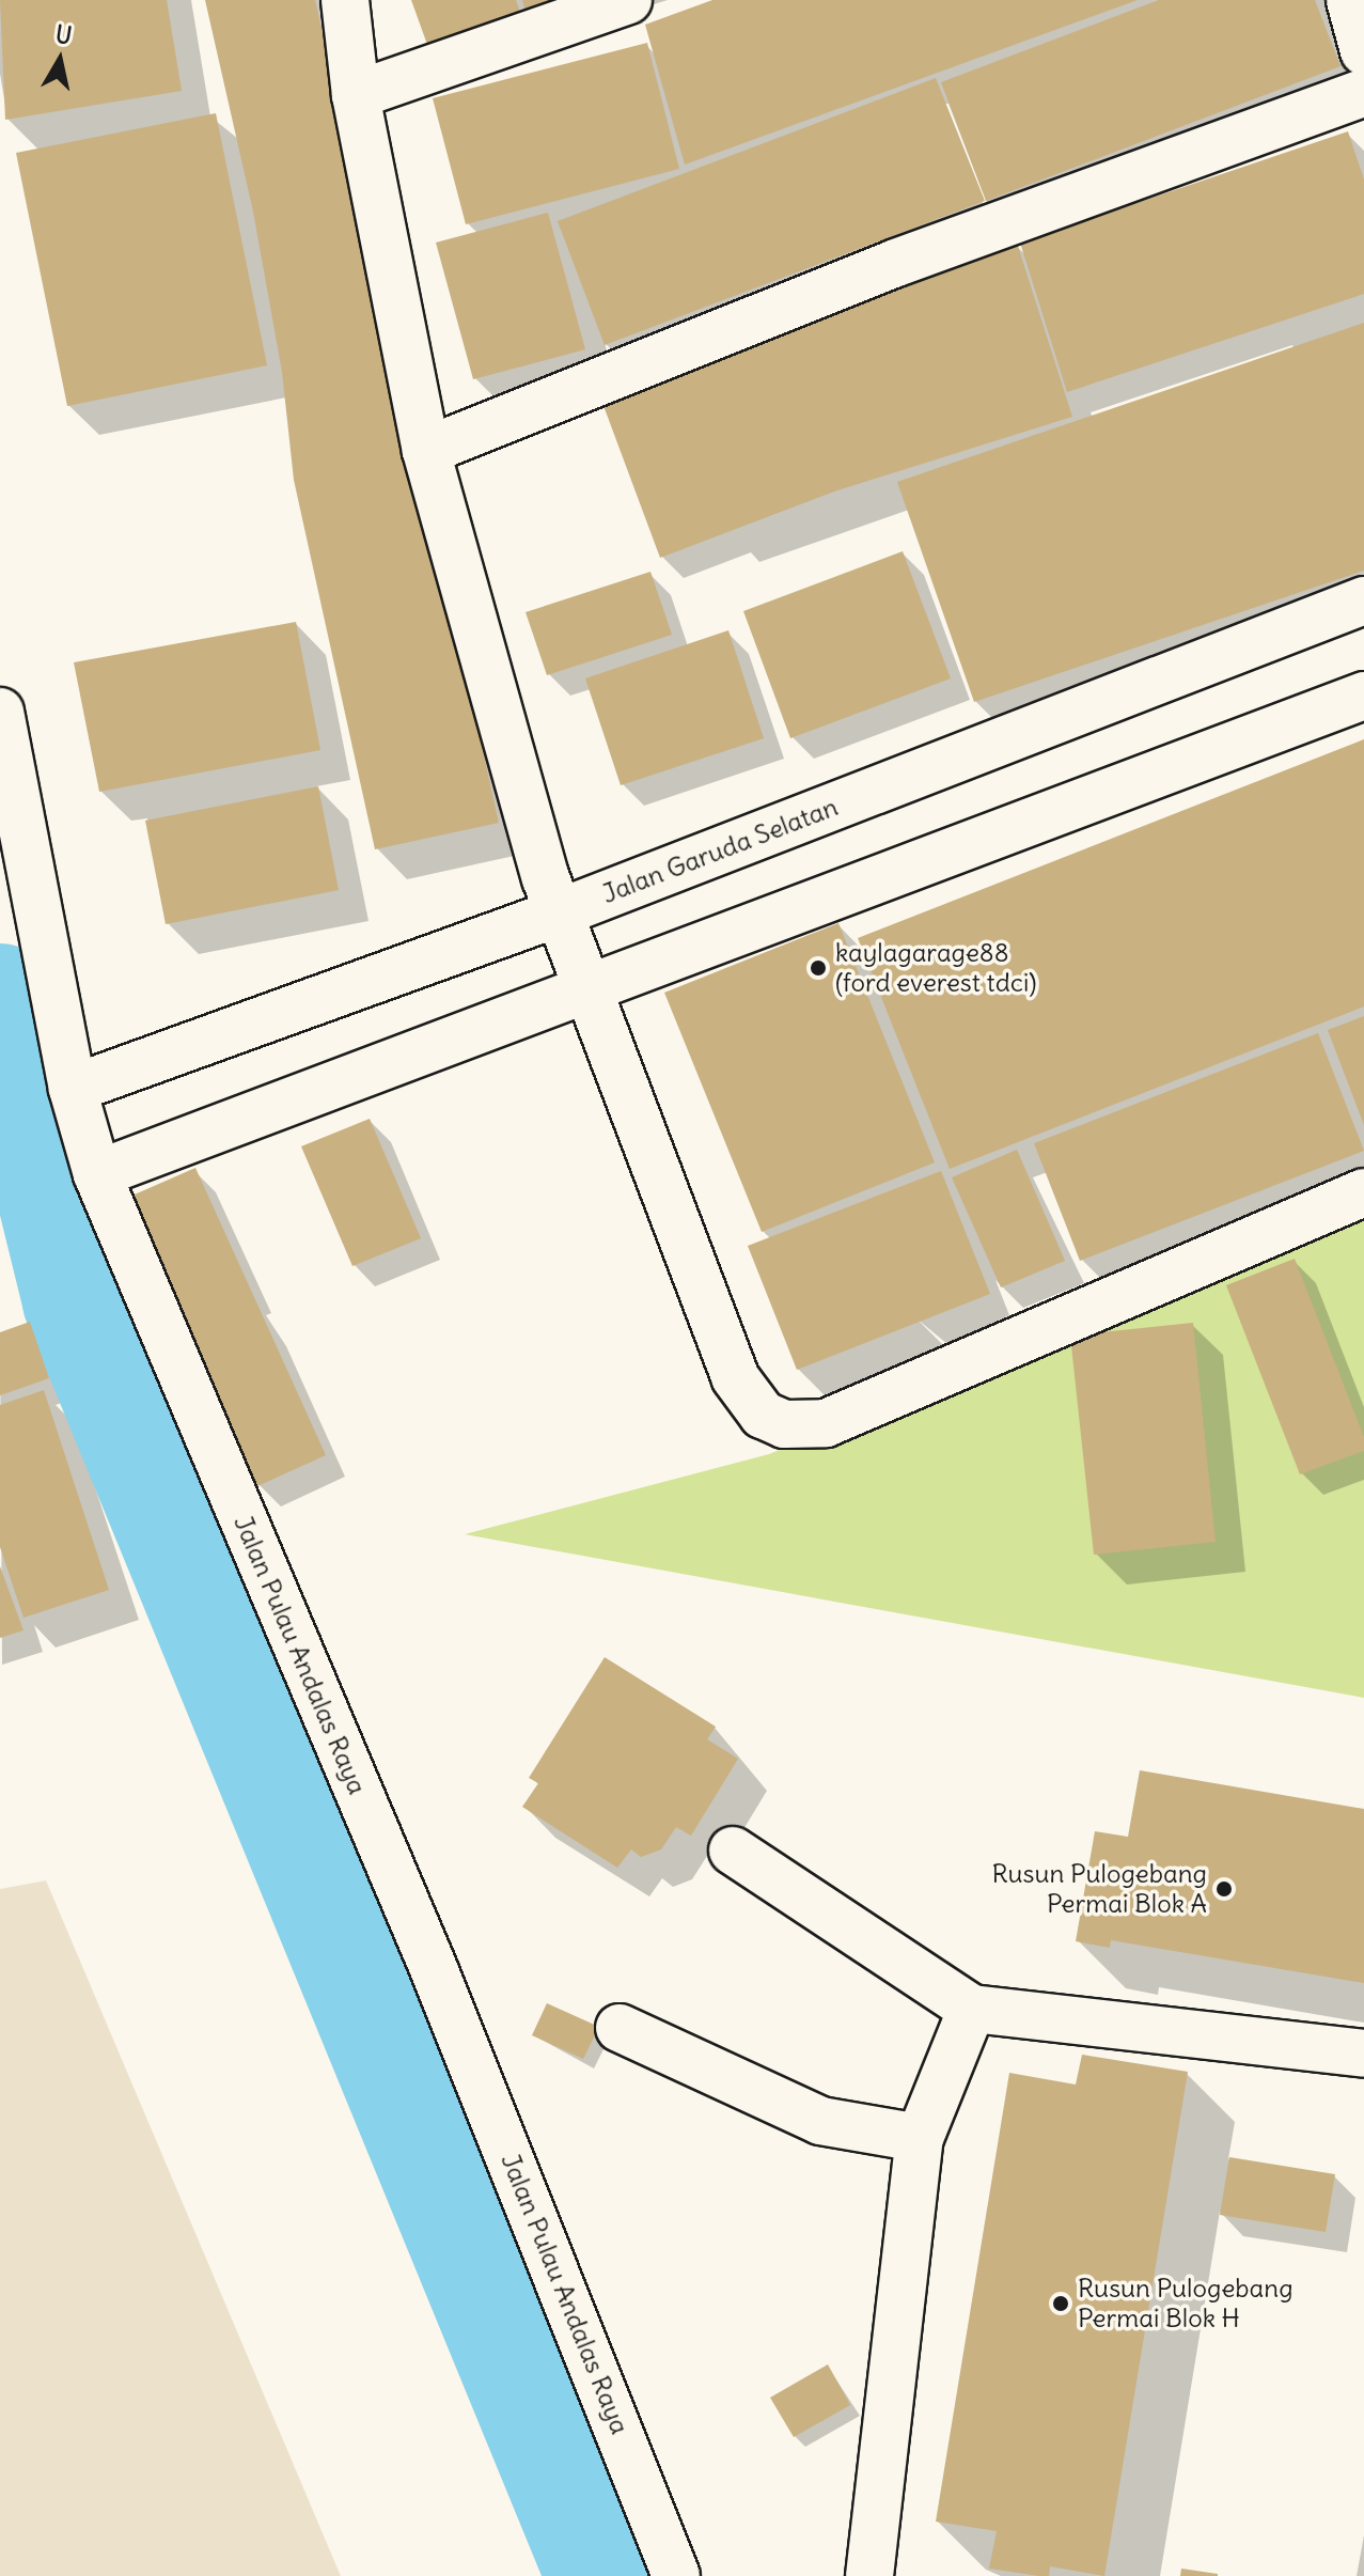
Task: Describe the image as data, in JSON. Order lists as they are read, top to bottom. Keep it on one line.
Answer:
{"streets":{"street":["Jalan Garuda Selatan","Jalan Pulau Andalas Raya"]},"crossings":[["Jalan Garuda Selatan","Jalan Pulau Andalas Raya"]],"places":["kaylagarage88 (ford everest tdci)","Rusun Pulogebang Permai Blok A","Rusun Pulogebang Permai Blok H"],"north":"top"}
